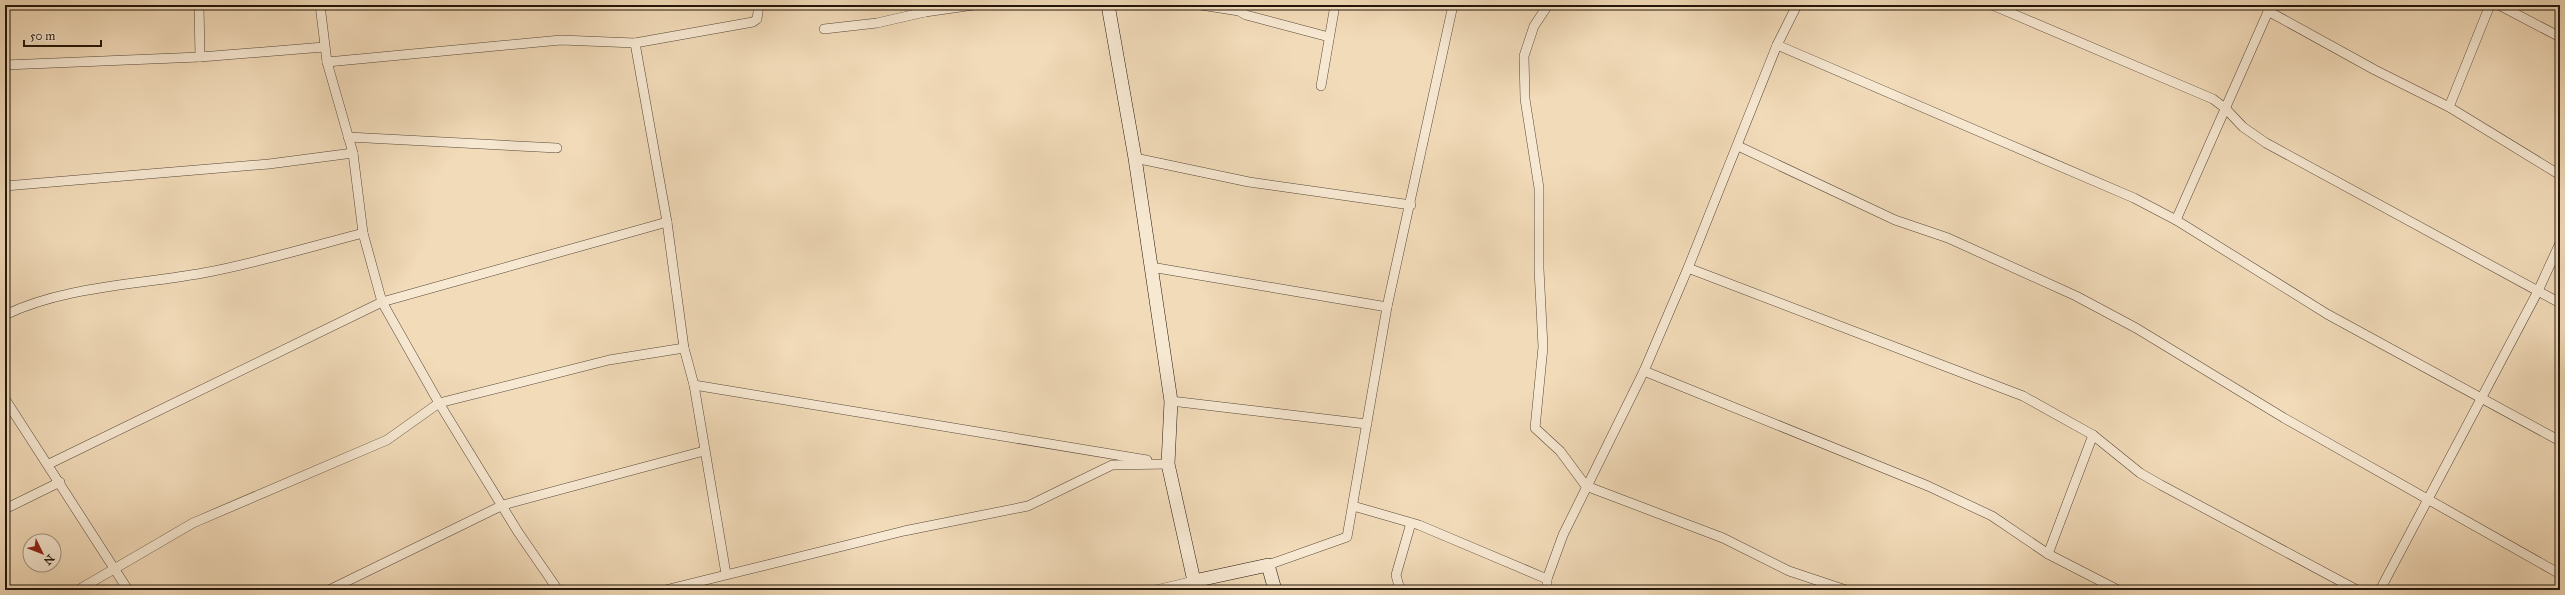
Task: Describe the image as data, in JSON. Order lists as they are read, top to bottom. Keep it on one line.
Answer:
{"scale_bar":"50 m","north":"bottom right"}
